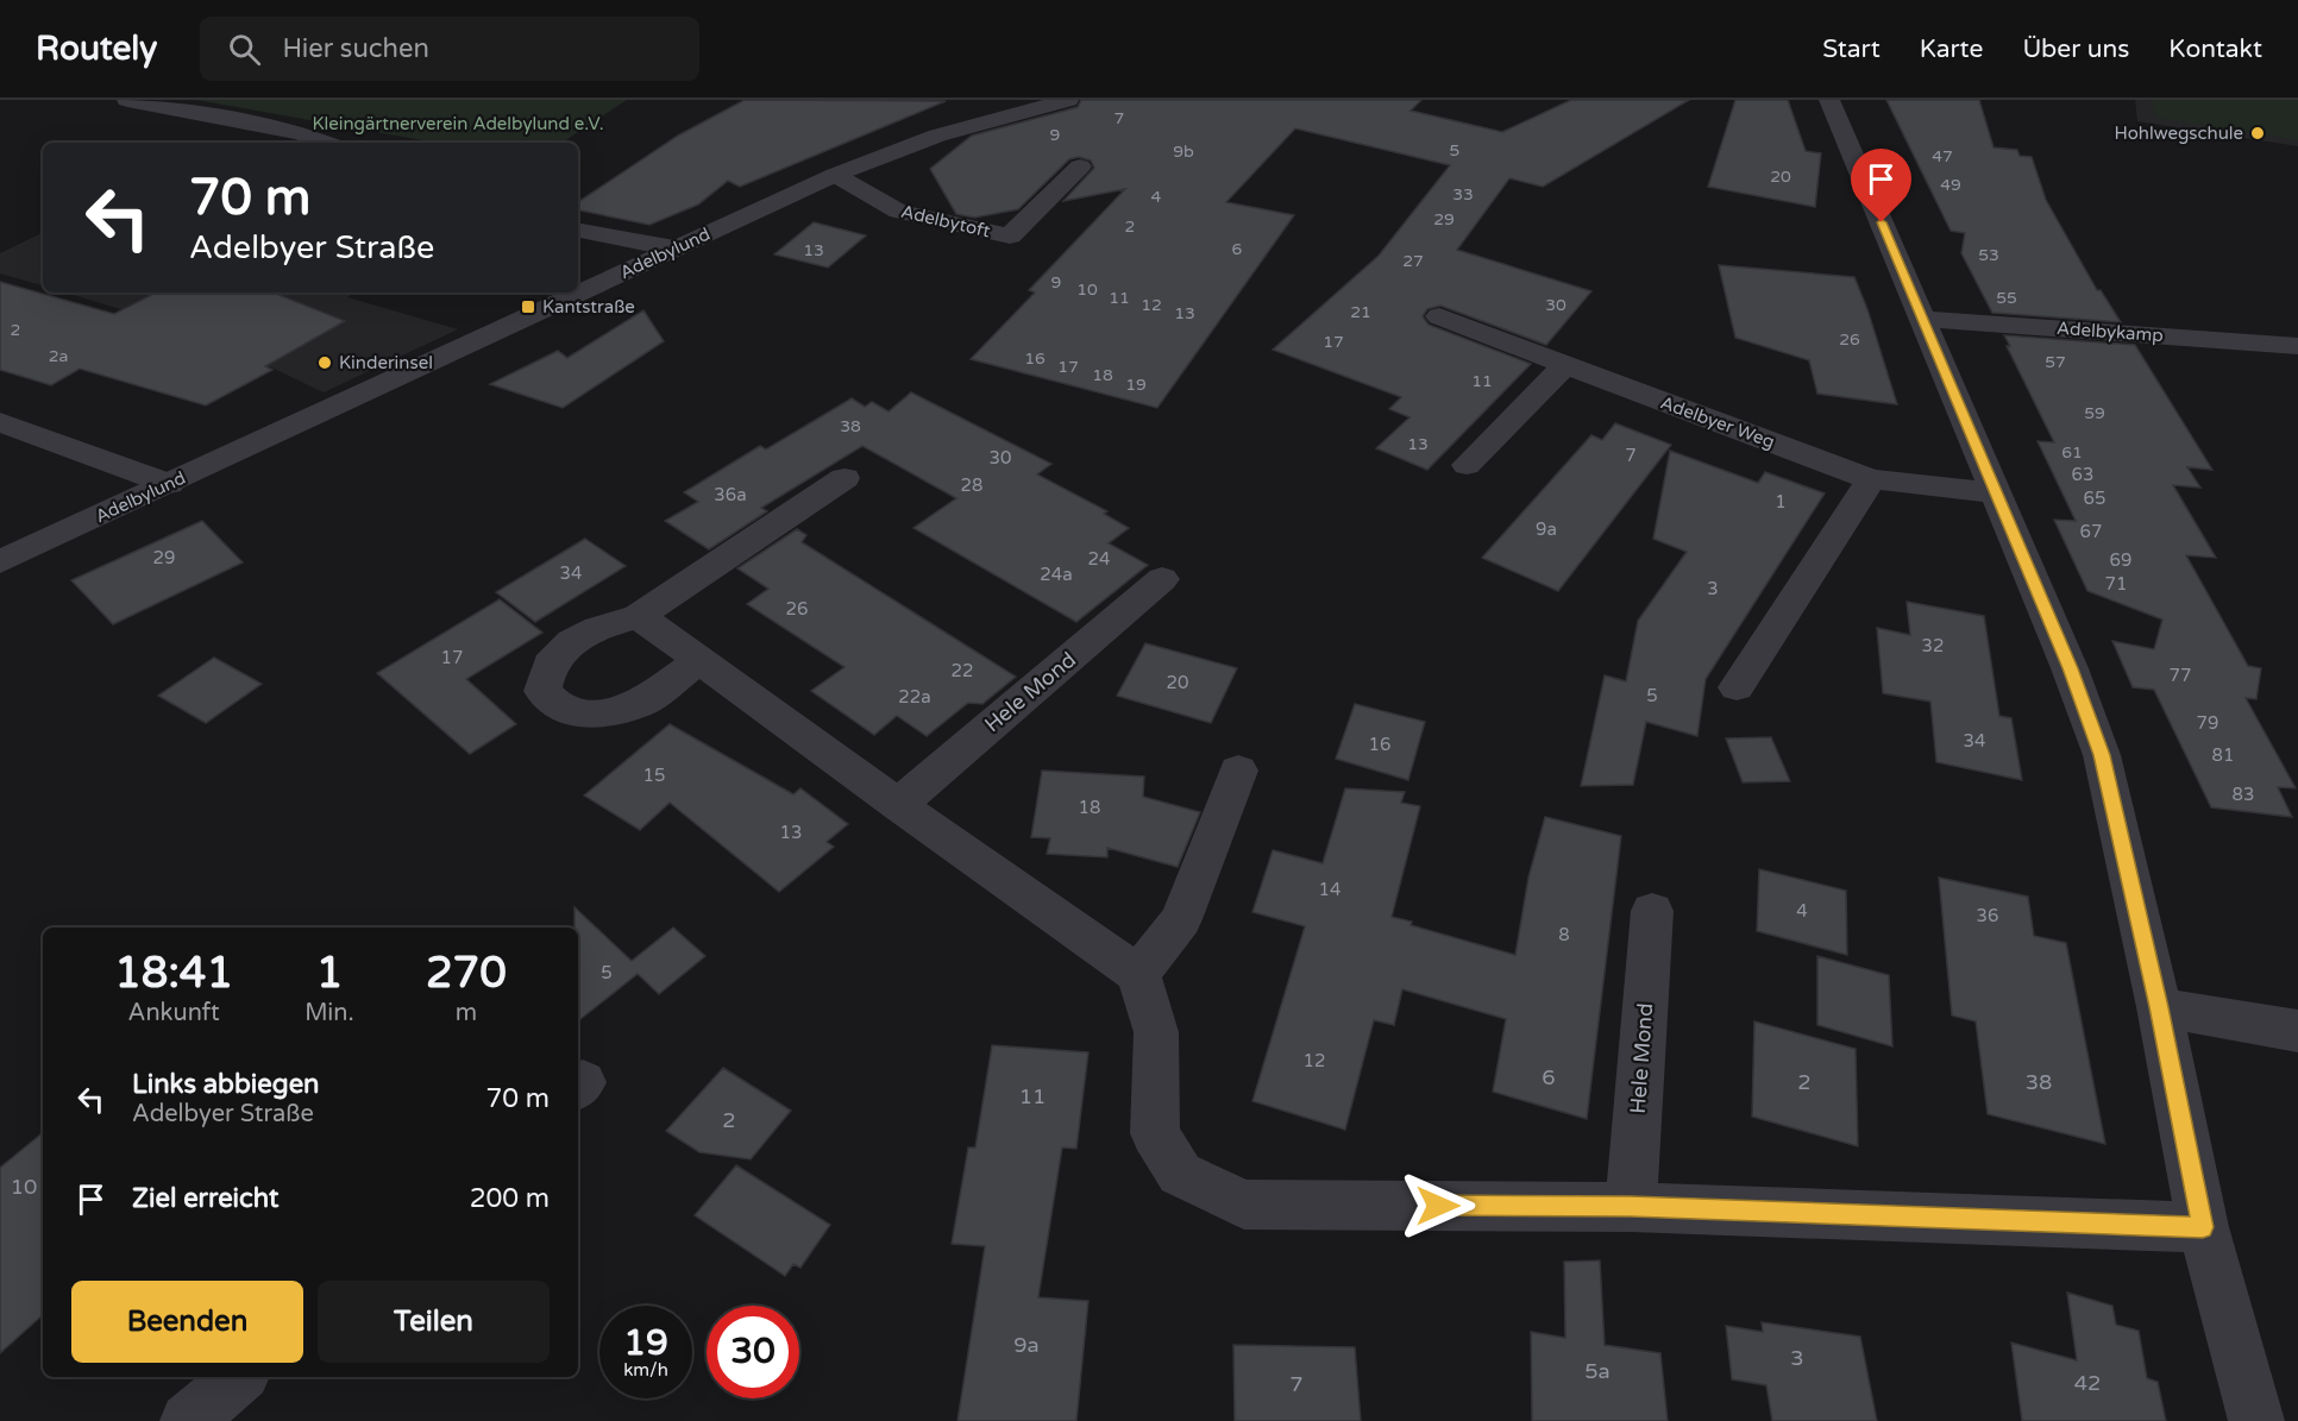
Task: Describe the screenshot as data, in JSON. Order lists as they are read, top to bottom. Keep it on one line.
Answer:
{"streets":{"street":["Adelbytoft","Adelbylund","Adelbykamp","Adelbyer Weg","Hele Mond"]},"crossings":[["Adelbytoft","Adelbylund"]],"parks":["Kleingärtnerverein Adelbylund e.V."],"places":{"other":["Hohlwegschule","Kinderinsel"],"transit":["Kantstraße"]},"house_numbers":["7","9","5","9b","47","20","49","33","4","29","2","6","13","53","27","9","10","11","55","12","30","21","13","2","26","17","2a","16","57","17","18","11","19","59","38","13","61","7","30","63","28","36a","65","1","9a","67","29","24","69","34","24a","71","3","26","32","17","22","77","20","5","22a","79","34","16","81","15","83","18","13","14","4","36","8","5","12","6","2","38","11","2","10","9a","3","5a","42","7"],"page":{"header":"Routely","search":"Hier suchen","nav":["Start","Karte","Über uns","Kontakt"],"turn":["70 m","Adelbyer Straße"],"eta":["18:41","Ankunft","1","Min.","270","m"],"list":[{"name":"Links abbiegen","note":"Adelbyer Straße","value":"70 m"},{"name":"Ziel erreicht","value":"200 m"}],"buttons":["Beenden","Teilen"],"speed":"19 km/h","limit":"30"}}
